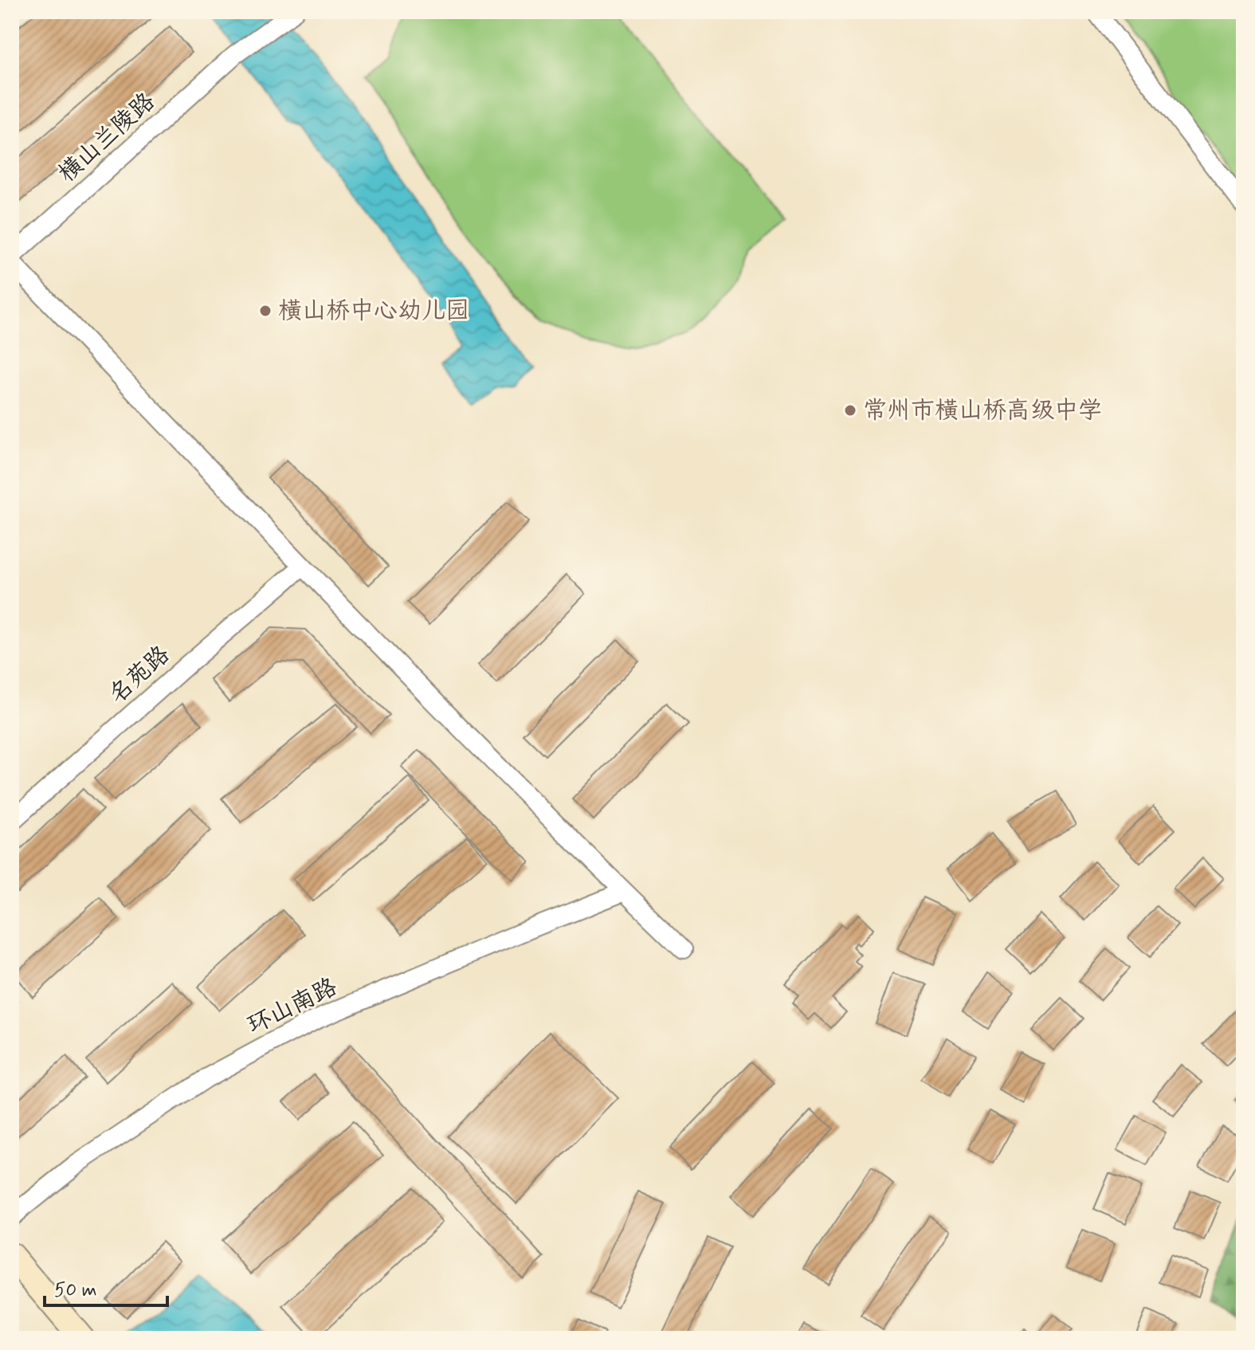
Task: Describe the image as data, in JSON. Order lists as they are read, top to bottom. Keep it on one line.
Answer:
{"streets":{"street":["横山兰陵路","名苑路","环山南路"]},"places":["横山桥中心幼儿园","常州市横山桥高级中学"],"scale_bar":"50 m"}
